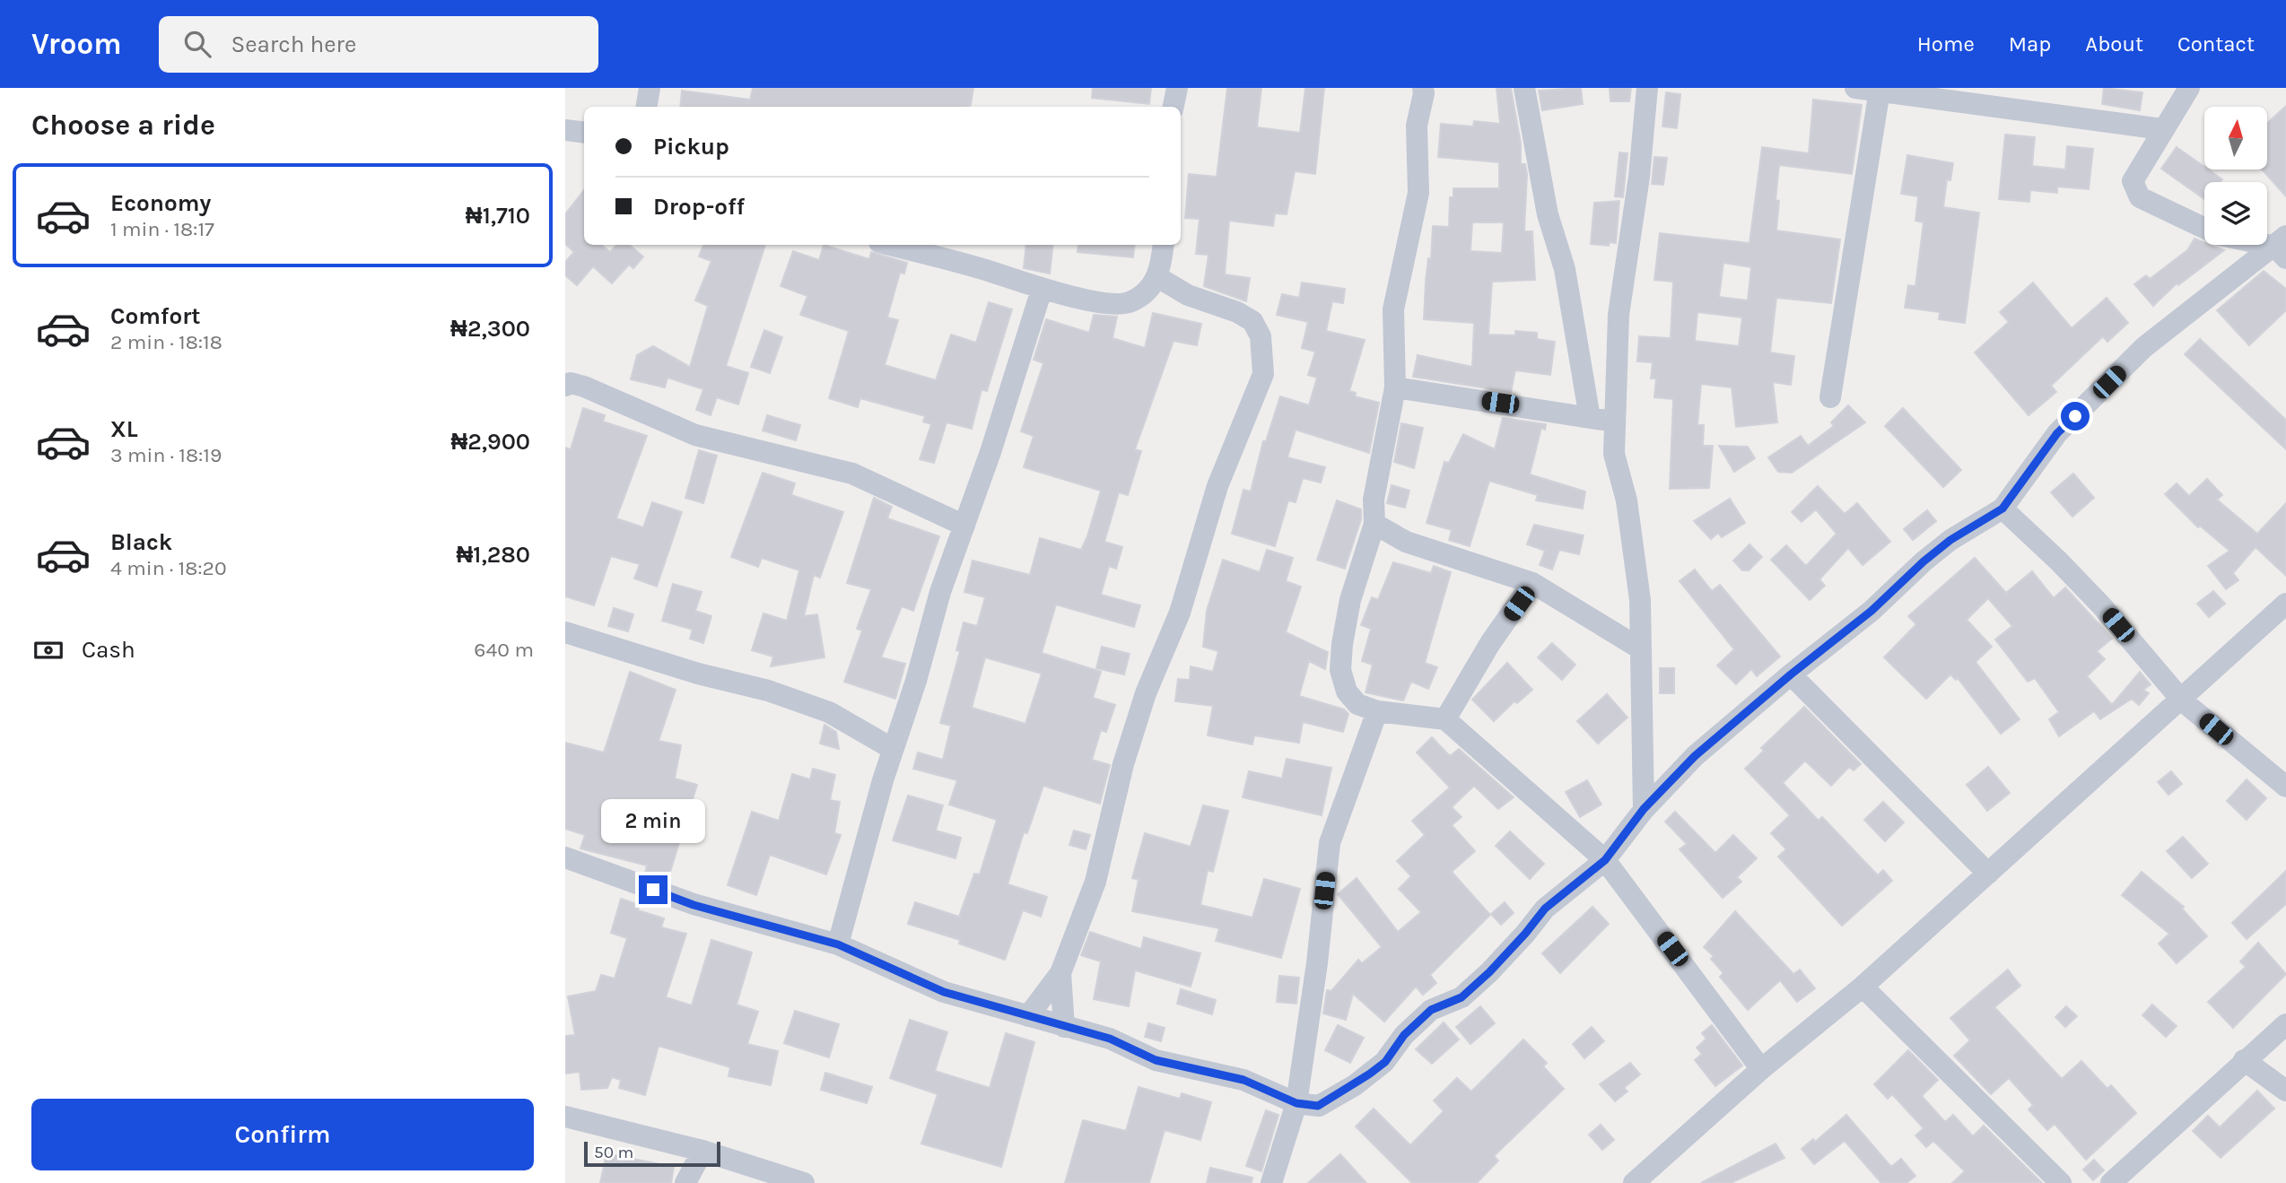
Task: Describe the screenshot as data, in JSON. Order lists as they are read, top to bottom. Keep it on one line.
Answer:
{"scale_bar":"50 m","north":"top","page":{"header":"Vroom","search":"Search here","nav":["Home","Map","About","Contact"],"heading":"Choose a ride","banner":["Pickup","Drop-off"],"list":[{"name":"Economy","note":"1 min · 18:17","value":"₦1,710"},{"name":"Comfort","note":"2 min · 18:18","value":"₦2,300"},{"name":"XL","note":"3 min · 18:19","value":"₦2,900"},{"name":"Black","note":"4 min · 18:20","value":"₦1,280"}],"pay":["Cash","640 m"],"bubble":"2 min","buttons":"Confirm","scale":"50 m"}}
